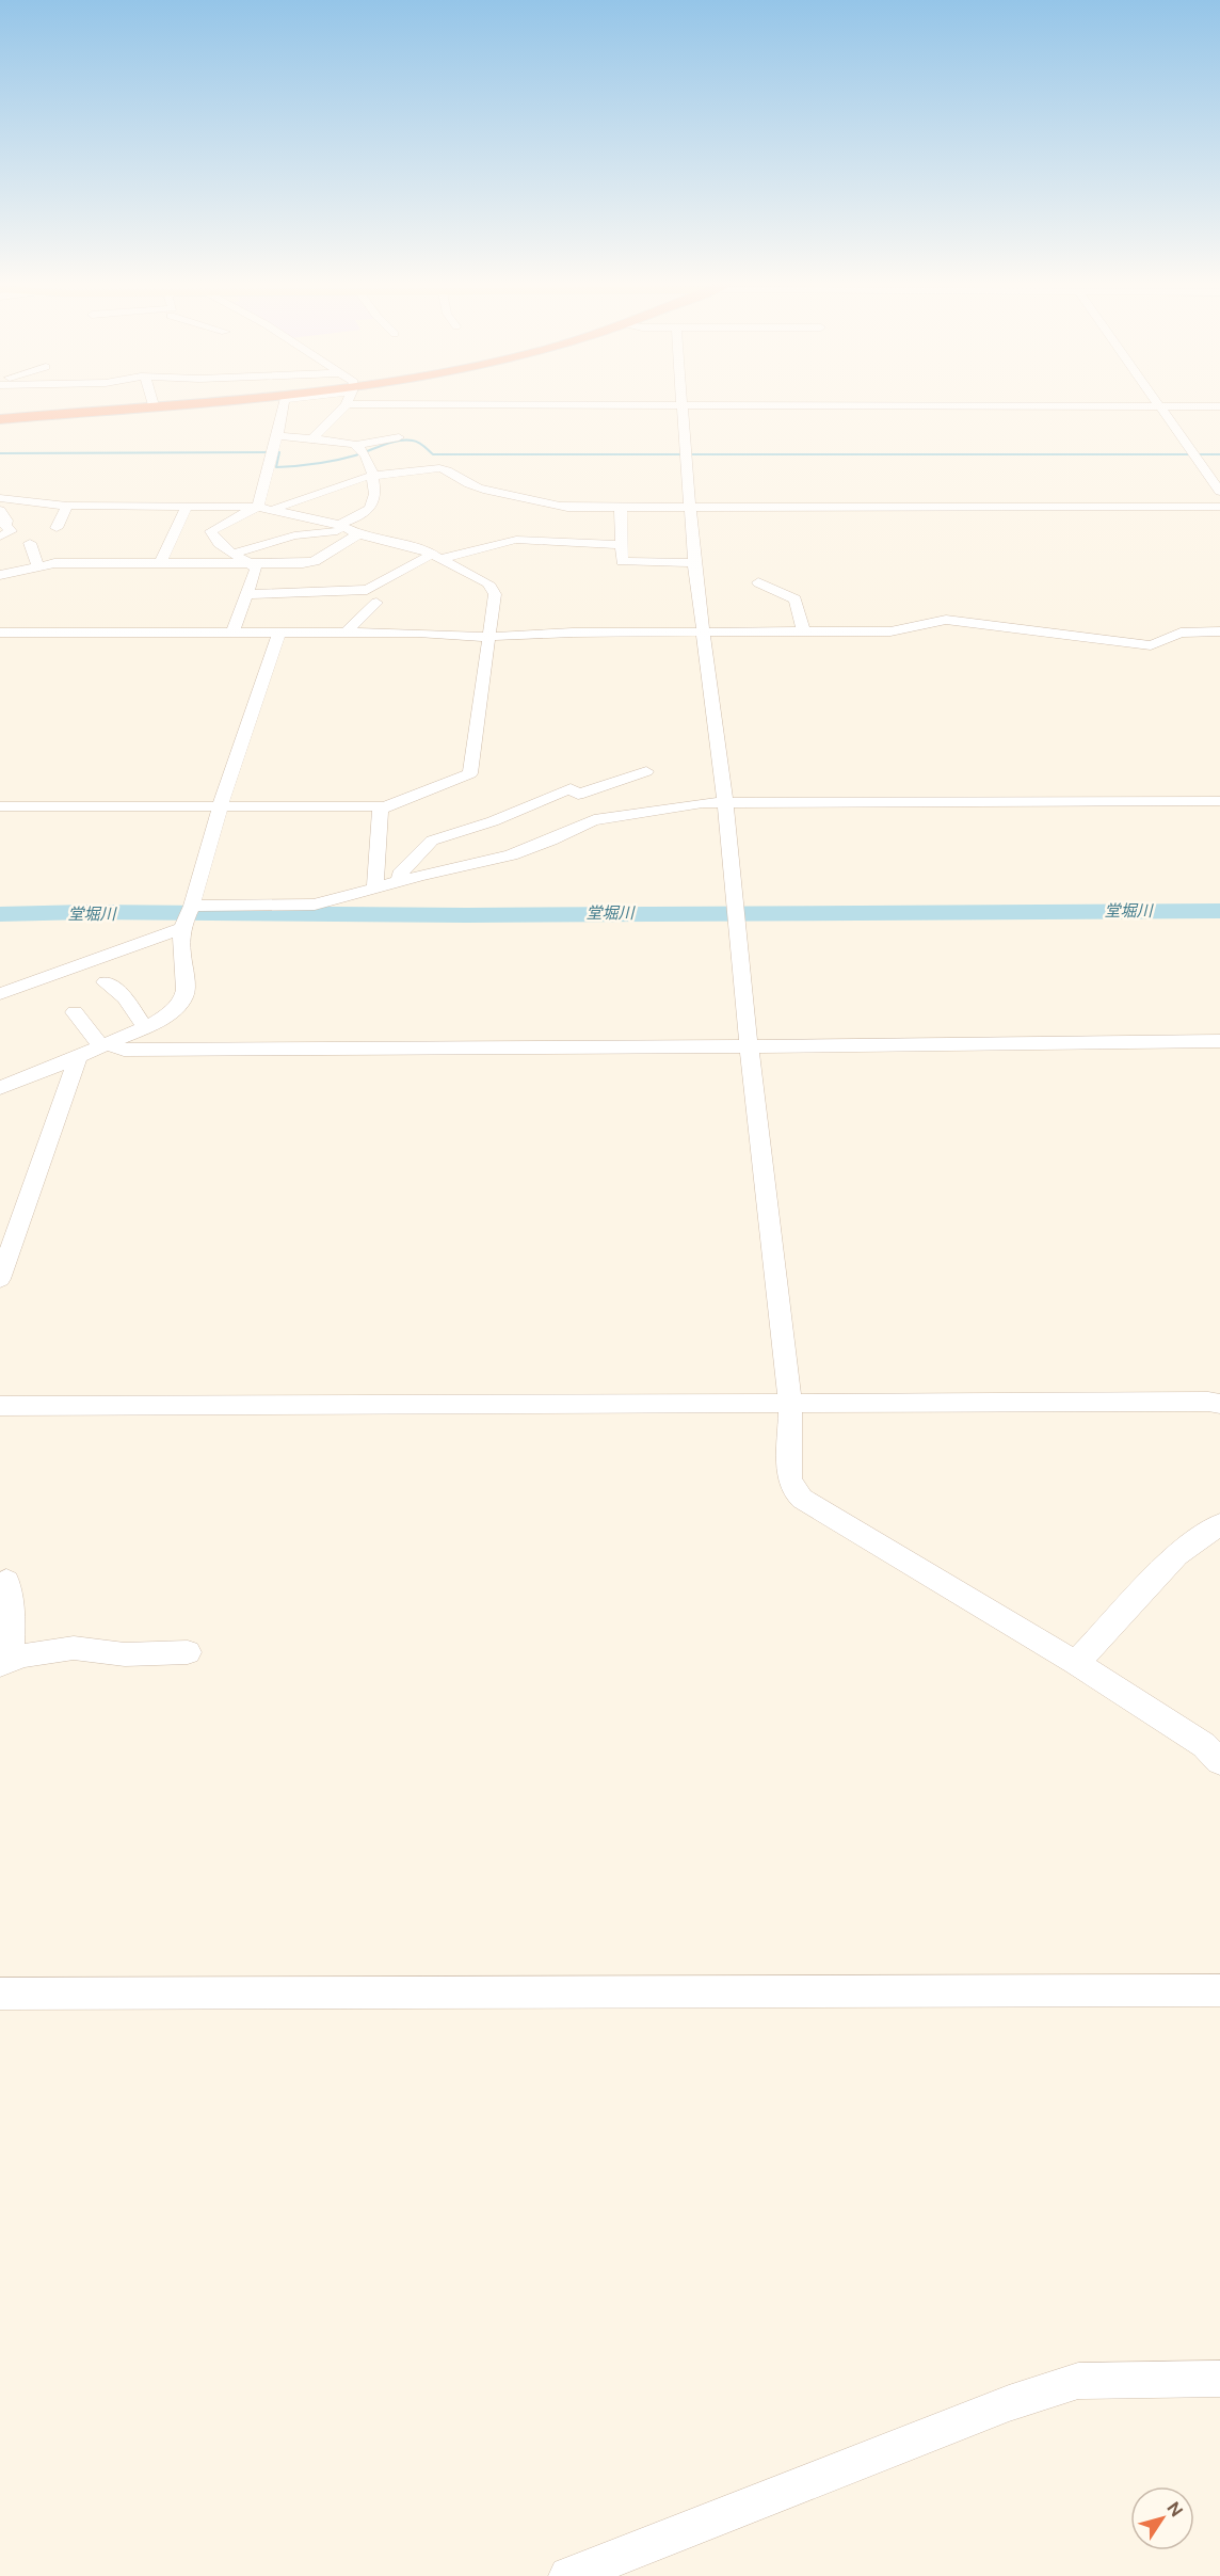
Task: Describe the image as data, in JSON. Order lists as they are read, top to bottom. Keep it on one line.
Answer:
{"water":["堂堀川"],"north":"top right"}
